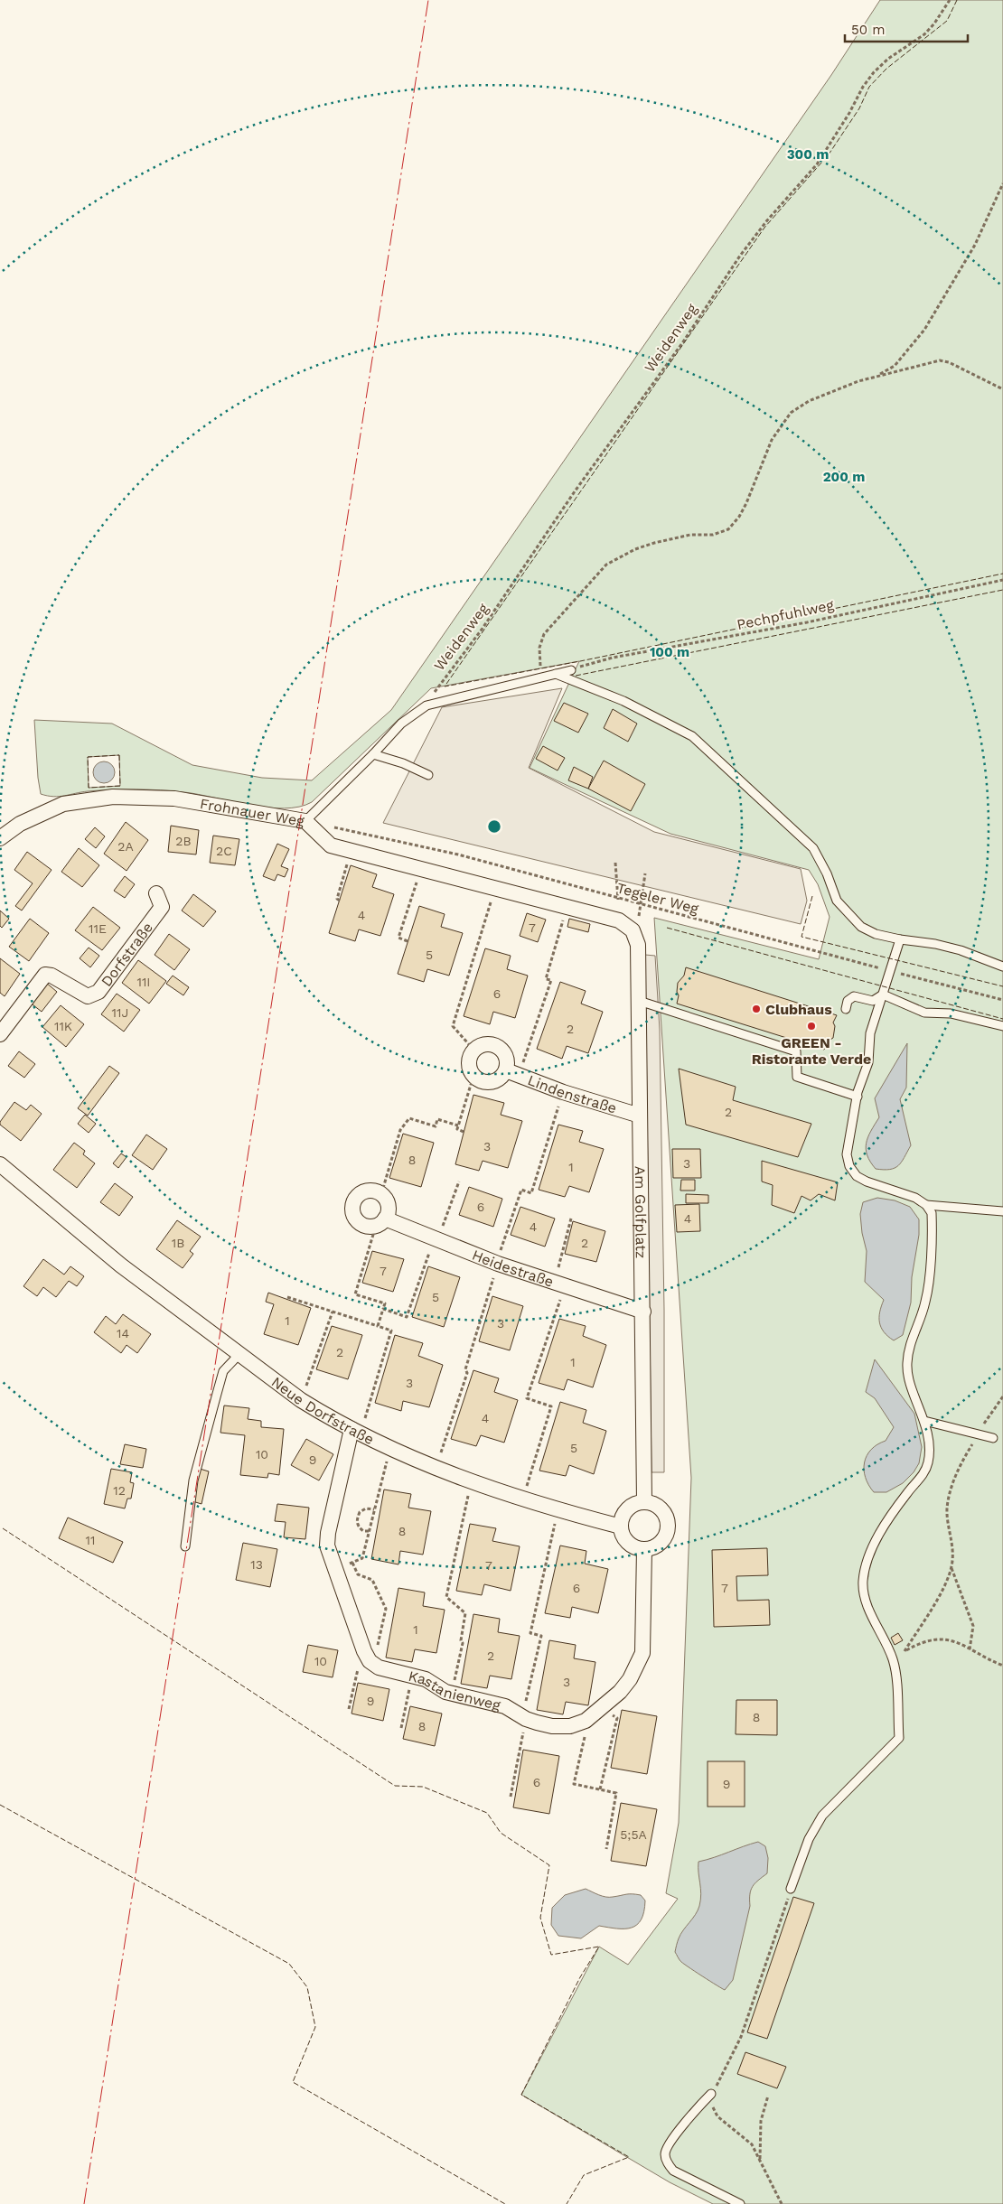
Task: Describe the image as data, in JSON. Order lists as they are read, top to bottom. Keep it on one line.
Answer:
{"streets":{"street":["Frohnauer Weg","Dorfstraße","Lindenstraße","Am Golfplatz","Heidestraße","Neue Dorfstraße","Kastanienweg"],"path":["Weidenweg","Pechpfuhlweg","Tegeler Weg"]},"crossings":[["Frohnauer Weg","Am Golfplatz"],["Lindenstraße","Am Golfplatz"],["Am Golfplatz","Heidestraße"],["Am Golfplatz","Neue Dorfstraße"],["Am Golfplatz","Kastanienweg"],["Neue Dorfstraße","Kastanienweg"]],"places":["Clubhaus","GREEN - Ristorante Verde"],"house_numbers":["2B","2A","2C","4","7","11E","5","11I","6","11J","11K","2","2","3","8","3","1","6","4","4","1B","2","7","5","1","3","14","2","1","3","4","5","10","9","12","8","11","13","7","6","7","1","2","10","3","9","8","8","6","9","5;5A"],"scale_bar":"50 m","rings":["300 m","200 m","100 m"]}
